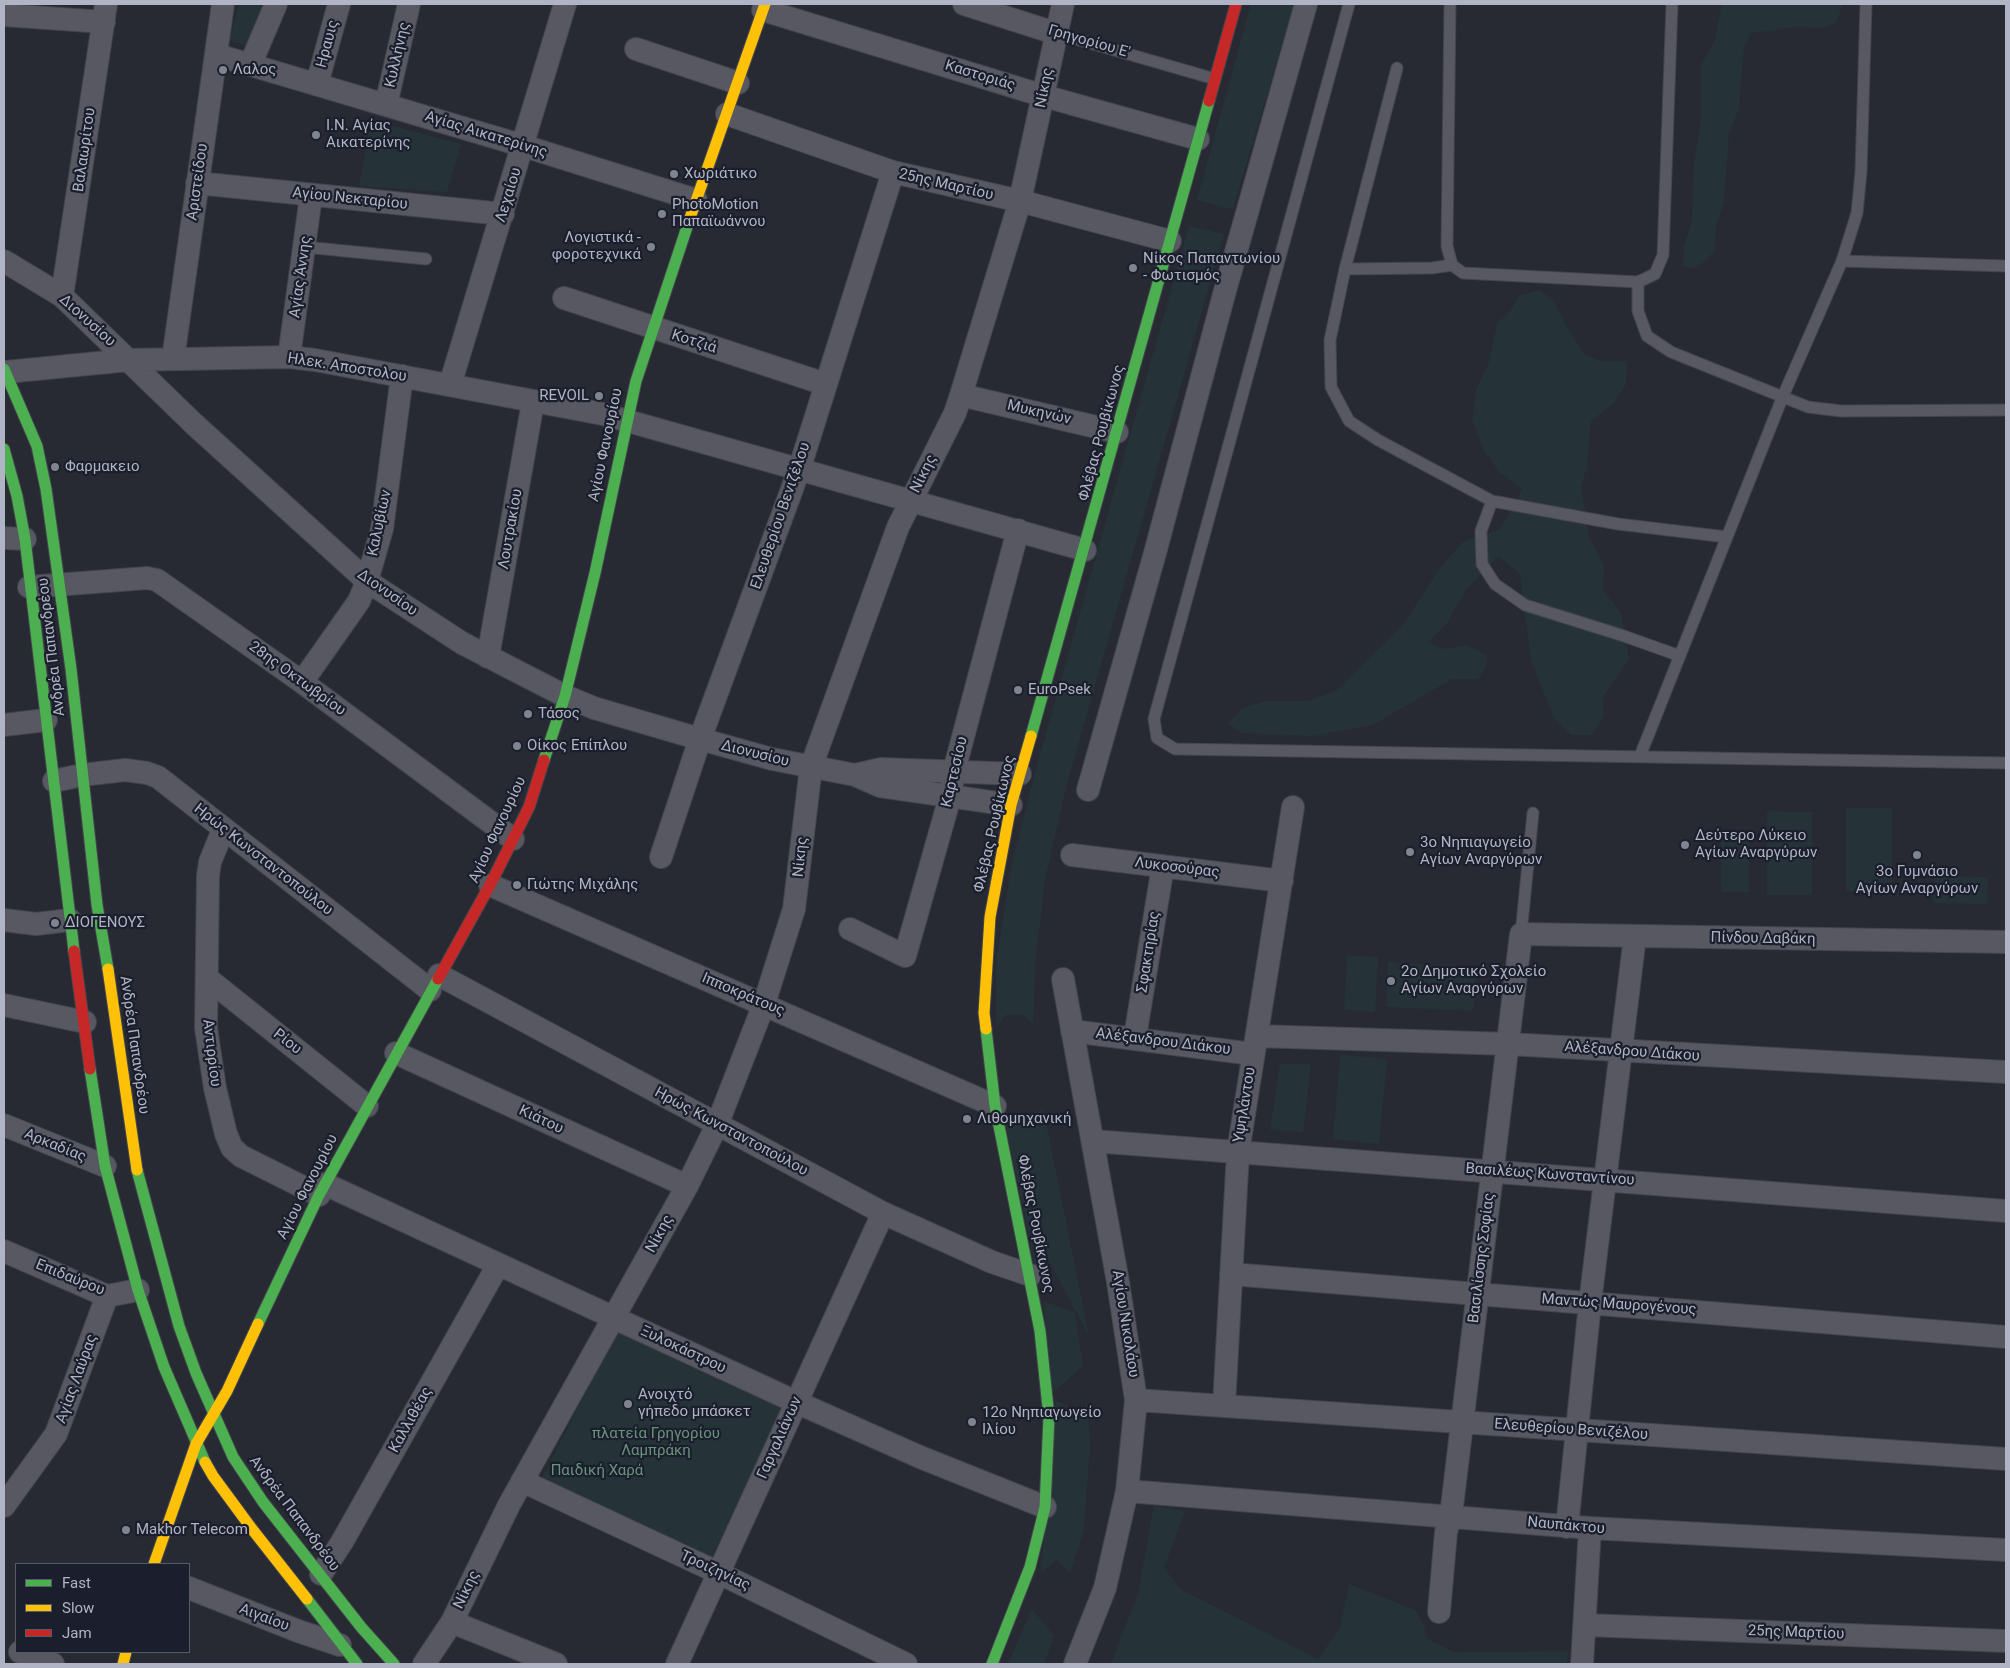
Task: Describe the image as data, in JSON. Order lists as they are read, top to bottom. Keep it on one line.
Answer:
{"streets":{"street":["Γρηγορίου Ε'","Ηραυις","Κυλλήνης","Καστοριάς","Νίκης","Αγίας Αικατερίνης","Βαλαωρίτου","Αριστείδου","25ης Μαρτίου","Λεχαίου","Αγίου Νεκταρίου","Αγίας Άννης","Διονυσίου","Κοτζιά","Ηλεκ. Αποστολου","Μυκηνών","Φλέβας Ρουβίκωνος","Αγίου Φανουρίου","Ελευθερίου Βενιζέλου","Καλυβίων","Λουτρακίου","Ανδρέα Παπανδρέου","28ης Οκτωβρίου","Καρτεσίου","Ηρώς Κωνσταντοπούλου","Λυκοσούρας","Πίνδου Δαβάκη","Σφακτηρίας","Ιπποκράτους","Ρίου","Αλέξανδρου Διάκου","Αντιρρίου","Υψηλάντου","Κιάτου","Αρκαδίας","Βασιλέως Κωνσταντίνου","Βασιλίσσης Σοφίας","Επιδαύρου","Μαντώς Μαυρογένους","Αγίου Νικολάου","Ξυλοκάστρου","Αγίας Λαύρας","Καλλιθέας","Γαργαλιάνων","Ναυπάκτου","Τροιζηνίας","Αιγαίου"]},"crossings":[["Γρηγορίου Ε'","Νίκης"],["Γρηγορίου Ε'","Φλέβας Ρουβίκωνος"],["Ηραυις","Αγίας Αικατερίνης"],["Κυλλήνης","Αγίας Αικατερίνης"],["Καστοριάς","Νίκης"],["Καστοριάς","Φλέβας Ρουβίκωνος"],["Καστοριάς","Αγίου Φανουρίου"],["Νίκης","25ης Μαρτίου"],["Νίκης","Διονυσίου"],["Νίκης","Ηλεκ. Αποστολου"],["Νίκης","Μυκηνών"],["Νίκης","Ηρώς Κωνσταντοπούλου"],["Νίκης","Ιπποκράτους"],["Νίκης","Κιάτου"],["Νίκης","Ξυλοκάστρου"],["Νίκης","Τροιζηνίας"],["Αγίας Αικατερίνης","Αριστείδου"],["Αγίας Αικατερίνης","Λεχαίου"],["Αγίας Αικατερίνης","Αγίου Φανουρίου"],["Βαλαωρίτου","Διονυσίου"],["Αριστείδου","Αγίου Νεκταρίου"],["Αριστείδου","Ηλεκ. Αποστολου"],["25ης Μαρτίου","Φλέβας Ρουβίκωνος"],["25ης Μαρτίου","Αγίου Φανουρίου"],["25ης Μαρτίου","Ελευθερίου Βενιζέλου"],["Λεχαίου","Αγίου Νεκταρίου"],["Λεχαίου","Ηλεκ. Αποστολου"],["Αγίου Νεκταρίου","Αγίας Άννης"],["Αγίας Άννης","Ηλεκ. Αποστολου"],["Διονυσίου","Ηλεκ. Αποστολου"],["Διονυσίου","Φλέβας Ρουβίκωνος"],["Διονυσίου","Αγίου Φανουρίου"],["Διονυσίου","Ελευθερίου Βενιζέλου"],["Διονυσίου","Καλυβίων"],["Διονυσίου","Λουτρακίου"],["Διονυσίου","Καρτεσίου"],["Κοτζιά","Αγίου Φανουρίου"],["Κοτζιά","Ελευθερίου Βενιζέλου"],["Ηλεκ. Αποστολου","Φλέβας Ρουβίκωνος"],["Ηλεκ. Αποστολου","Αγίου Φανουρίου"],["Ηλεκ. Αποστολου","Ελευθερίου Βενιζέλου"],["Ηλεκ. Αποστολου","Καλυβίων"],["Ηλεκ. Αποστολου","Λουτρακίου"],["Ηλεκ. Αποστολου","Ανδρέα Παπανδρέου"],["Ηλεκ. Αποστολου","Καρτεσίου"],["Μυκηνών","Φλέβας Ρουβίκωνος"],["Φλέβας Ρουβίκωνος","Ηρώς Κωνσταντοπούλου"],["Φλέβας Ρουβίκωνος","Ιπποκράτους"],["Φλέβας Ρουβίκωνος","Ξυλοκάστρου"],["Αγίου Φανουρίου","Ανδρέα Παπανδρέου"],["Αγίου Φανουρίου","28ης Οκτωβρίου"],["Αγίου Φανουρίου","Ηρώς Κωνσταντοπούλου"],["Αγίου Φανουρίου","Ιπποκράτους"],["Αγίου Φανουρίου","Ρίου"],["Αγίου Φανουρίου","Αντιρρίου"],["Αγίου Φανουρίου","Κιάτου"],["Αγίου Φανουρίου","Ξυλοκάστρου"],["Ελευθερίου Βενιζέλου","Υψηλάντου"],["Ελευθερίου Βενιζέλου","Βασιλίσσης Σοφίας"],["Ελευθερίου Βενιζέλου","Αγίου Νικολάου"],["Καλυβίων","28ης Οκτωβρίου"],["Ανδρέα Παπανδρέου","28ης Οκτωβρίου"],["Ανδρέα Παπανδρέου","Ηρώς Κωνσταντοπούλου"],["Ανδρέα Παπανδρέου","Αρκαδίας"],["Ανδρέα Παπανδρέου","Επιδαύρου"],["Ανδρέα Παπανδρέου","Καλλιθέας"],["Ανδρέα Παπανδρέου","Αιγαίου"],["Ηρώς Κωνσταντοπούλου","Αντιρρίου"],["Ηρώς Κωνσταντοπούλου","Γαργαλιάνων"],["Λυκοσούρας","Σφακτηρίας"],["Λυκοσούρας","Υψηλάντου"],["Πίνδου Δαβάκη","Βασιλίσσης Σοφίας"],["Σφακτηρίας","Αλέξανδρου Διάκου"],["Ρίου","Αντιρρίου"],["Αλέξανδρου Διάκου","Υψηλάντου"],["Αλέξανδρου Διάκου","Βασιλίσσης Σοφίας"],["Αλέξανδρου Διάκου","Αγίου Νικολάου"],["Αντιρρίου","Ξυλοκάστρου"],["Υψηλάντου","Βασιλέως Κωνσταντίνου"],["Υψηλάντου","Μαντώς Μαυρογένους"],["Βασιλέως Κωνσταντίνου","Βασιλίσσης Σοφίας"],["Βασιλέως Κωνσταντίνου","Αγίου Νικολάου"],["Βασιλίσσης Σοφίας","Μαντώς Μαυρογένους"],["Βασιλίσσης Σοφίας","Ναυπάκτου"],["Επιδαύρου","Αγίας Λαύρας"],["Αγίου Νικολάου","Ναυπάκτου"],["Ξυλοκάστρου","Καλλιθέας"],["Ξυλοκάστρου","Γαργαλιάνων"],["Γαργαλιάνων","Τροιζηνίας"]],"parks":["πλατεία Γρηγορίου Λαμπράκη","Παιδική Χαρά"],"places":["Λαλος","Ι.Ν. Αγίας Αικατερίνης","Χωριάτικο","PhotoMotion Παπαϊωάννου","Λογιστικά - φοροτεχνικά","Νίκος Παπαντωνίου - Φωτισμός","REVOIL","Φαρμακειο","EuroPsek","Τάσος","Οίκος Επίπλου","Δεύτερο Λύκειο Αγίων Αναργύρων","3ο Νηπιαγωγείο Αγίων Αναργύρων","3ο Γυμνάσιο Αγίων Αναργύρων","Γιώτης Μιχάλης","ΔΙΟΓΕΝΟΥΣ","2ο Δημοτικό Σχολείο Αγίων Αναργύρων","Λιθομηχανική","Ανοιχτό γήπεδο μπάσκετ","12ο Νηπιαγωγείο Ιλίου","Makhor Telecom"],"legend":["Fast","Slow","Jam"]}
